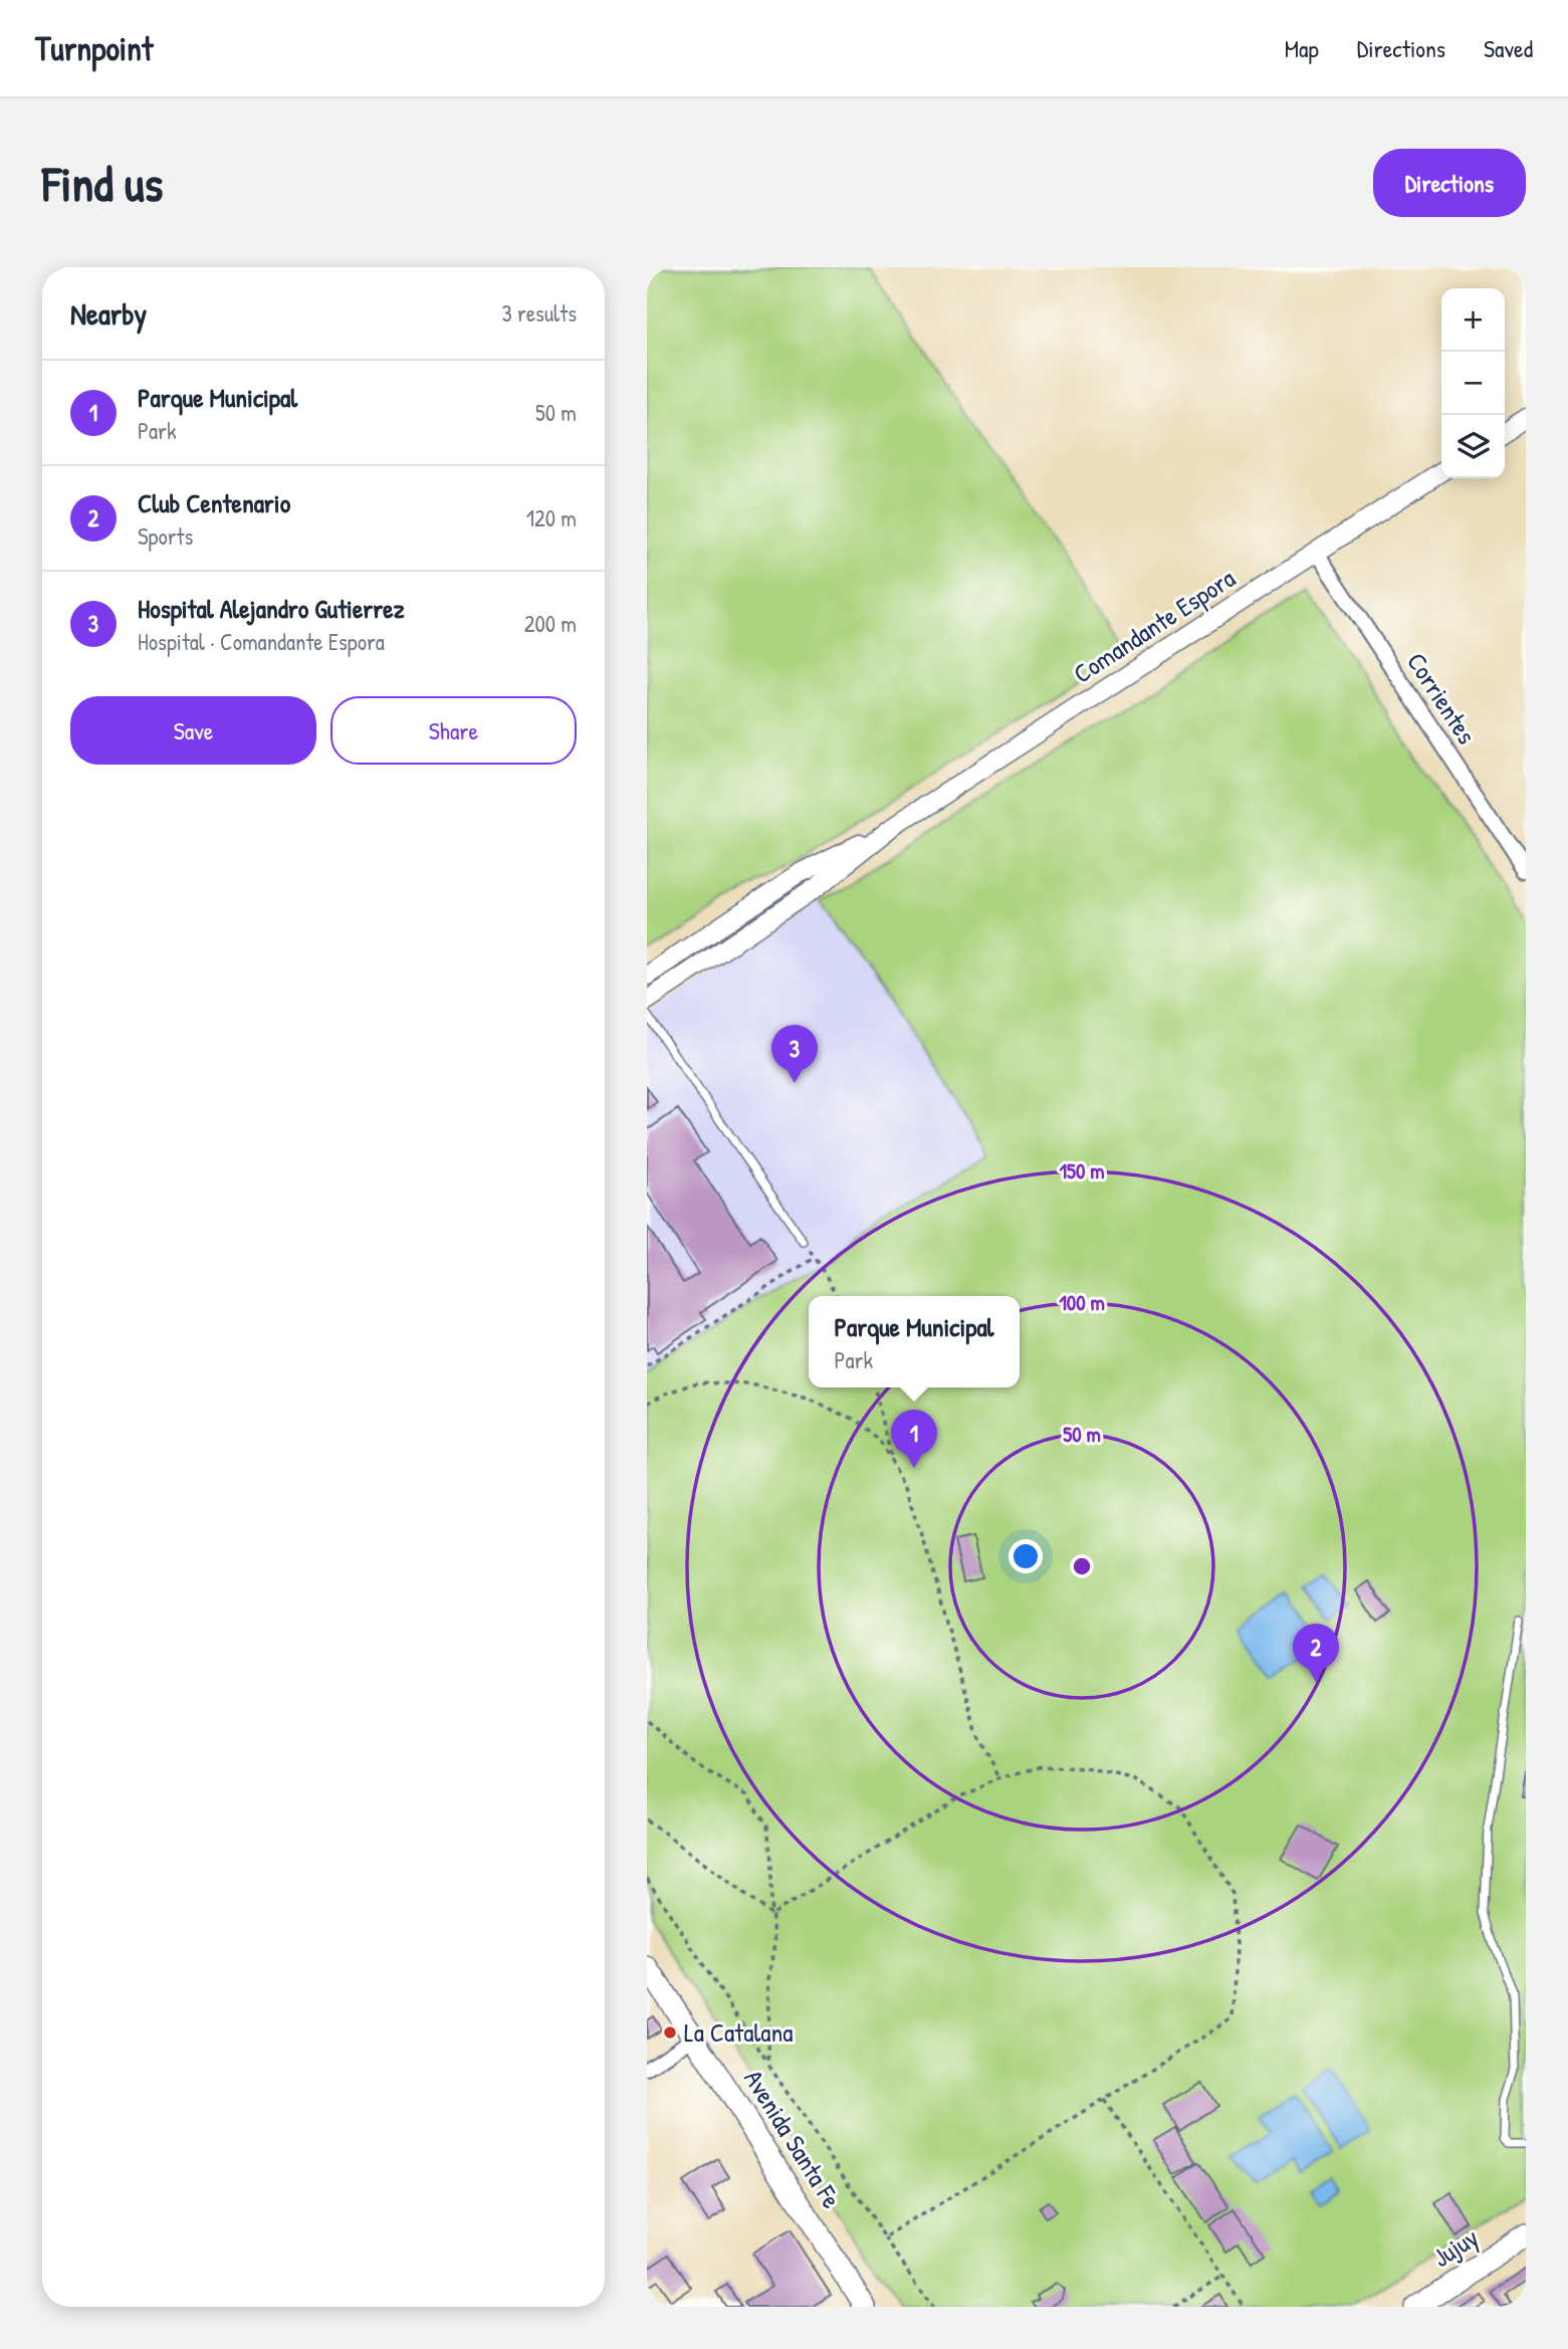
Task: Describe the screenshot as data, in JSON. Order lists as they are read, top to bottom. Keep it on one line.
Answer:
{"streets":{"main road":["Avenida Santa Fe","Jujuy"],"street":["Comandante Espora","Corrientes"]},"crossings":[["Comandante Espora","Corrientes"]],"places":["La Catalana"],"page":{"header":"Turnpoint","nav":["Map","Directions","Saved"],"buttons":["Directions",["Save","Share"]],"title":"Find us","heading":["Nearby","3 results"],"map_buttons":["+","−"],"list":[{"mark":"1","name":"Parque Municipal","note":"Park","value":"50 m"},{"mark":"2","name":"Club Centenario","note":"Sports","value":"120 m"},{"mark":"3","name":"Hospital Alejandro Gutierrez","note":"Hospital · Comandante Espora","value":"200 m"}],"pins":["3","1","2"],"popup":["Parque Municipal","Park"]},"rings":["150 m","100 m","50 m"]}
